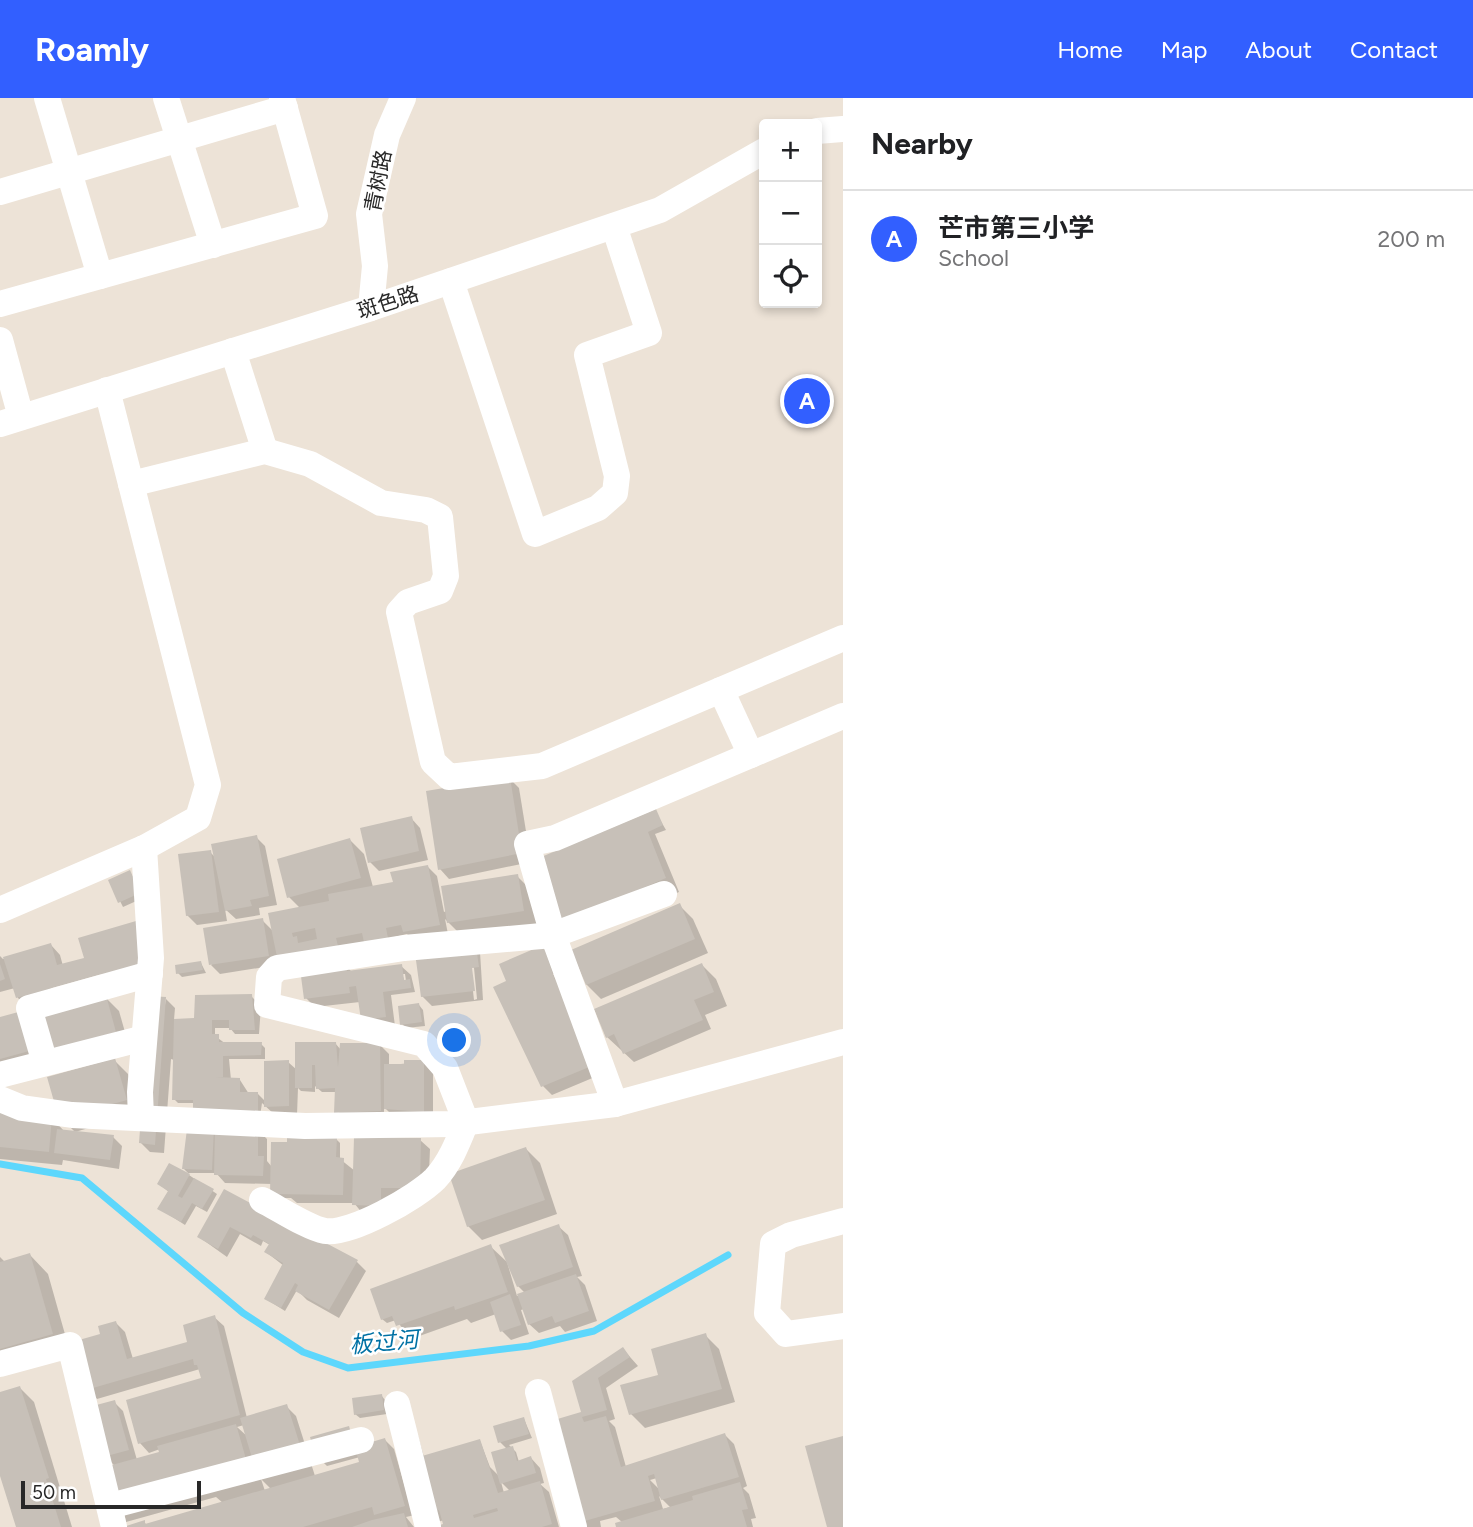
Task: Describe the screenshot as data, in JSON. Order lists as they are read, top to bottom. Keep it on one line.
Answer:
{"streets":{"street":["青树路","斑色路"]},"crossings":[["青树路","斑色路"]],"water":["板过河"],"scale_bar":"50 m","page":{"header":"Roamly","nav":["Home","Map","About","Contact"],"heading":"Nearby","map_buttons":["+","−"],"list":[{"mark":"A","name":"芒市第三小学","note":"School","value":"200 m"}],"pins":"A","scale":"50 m"}}
